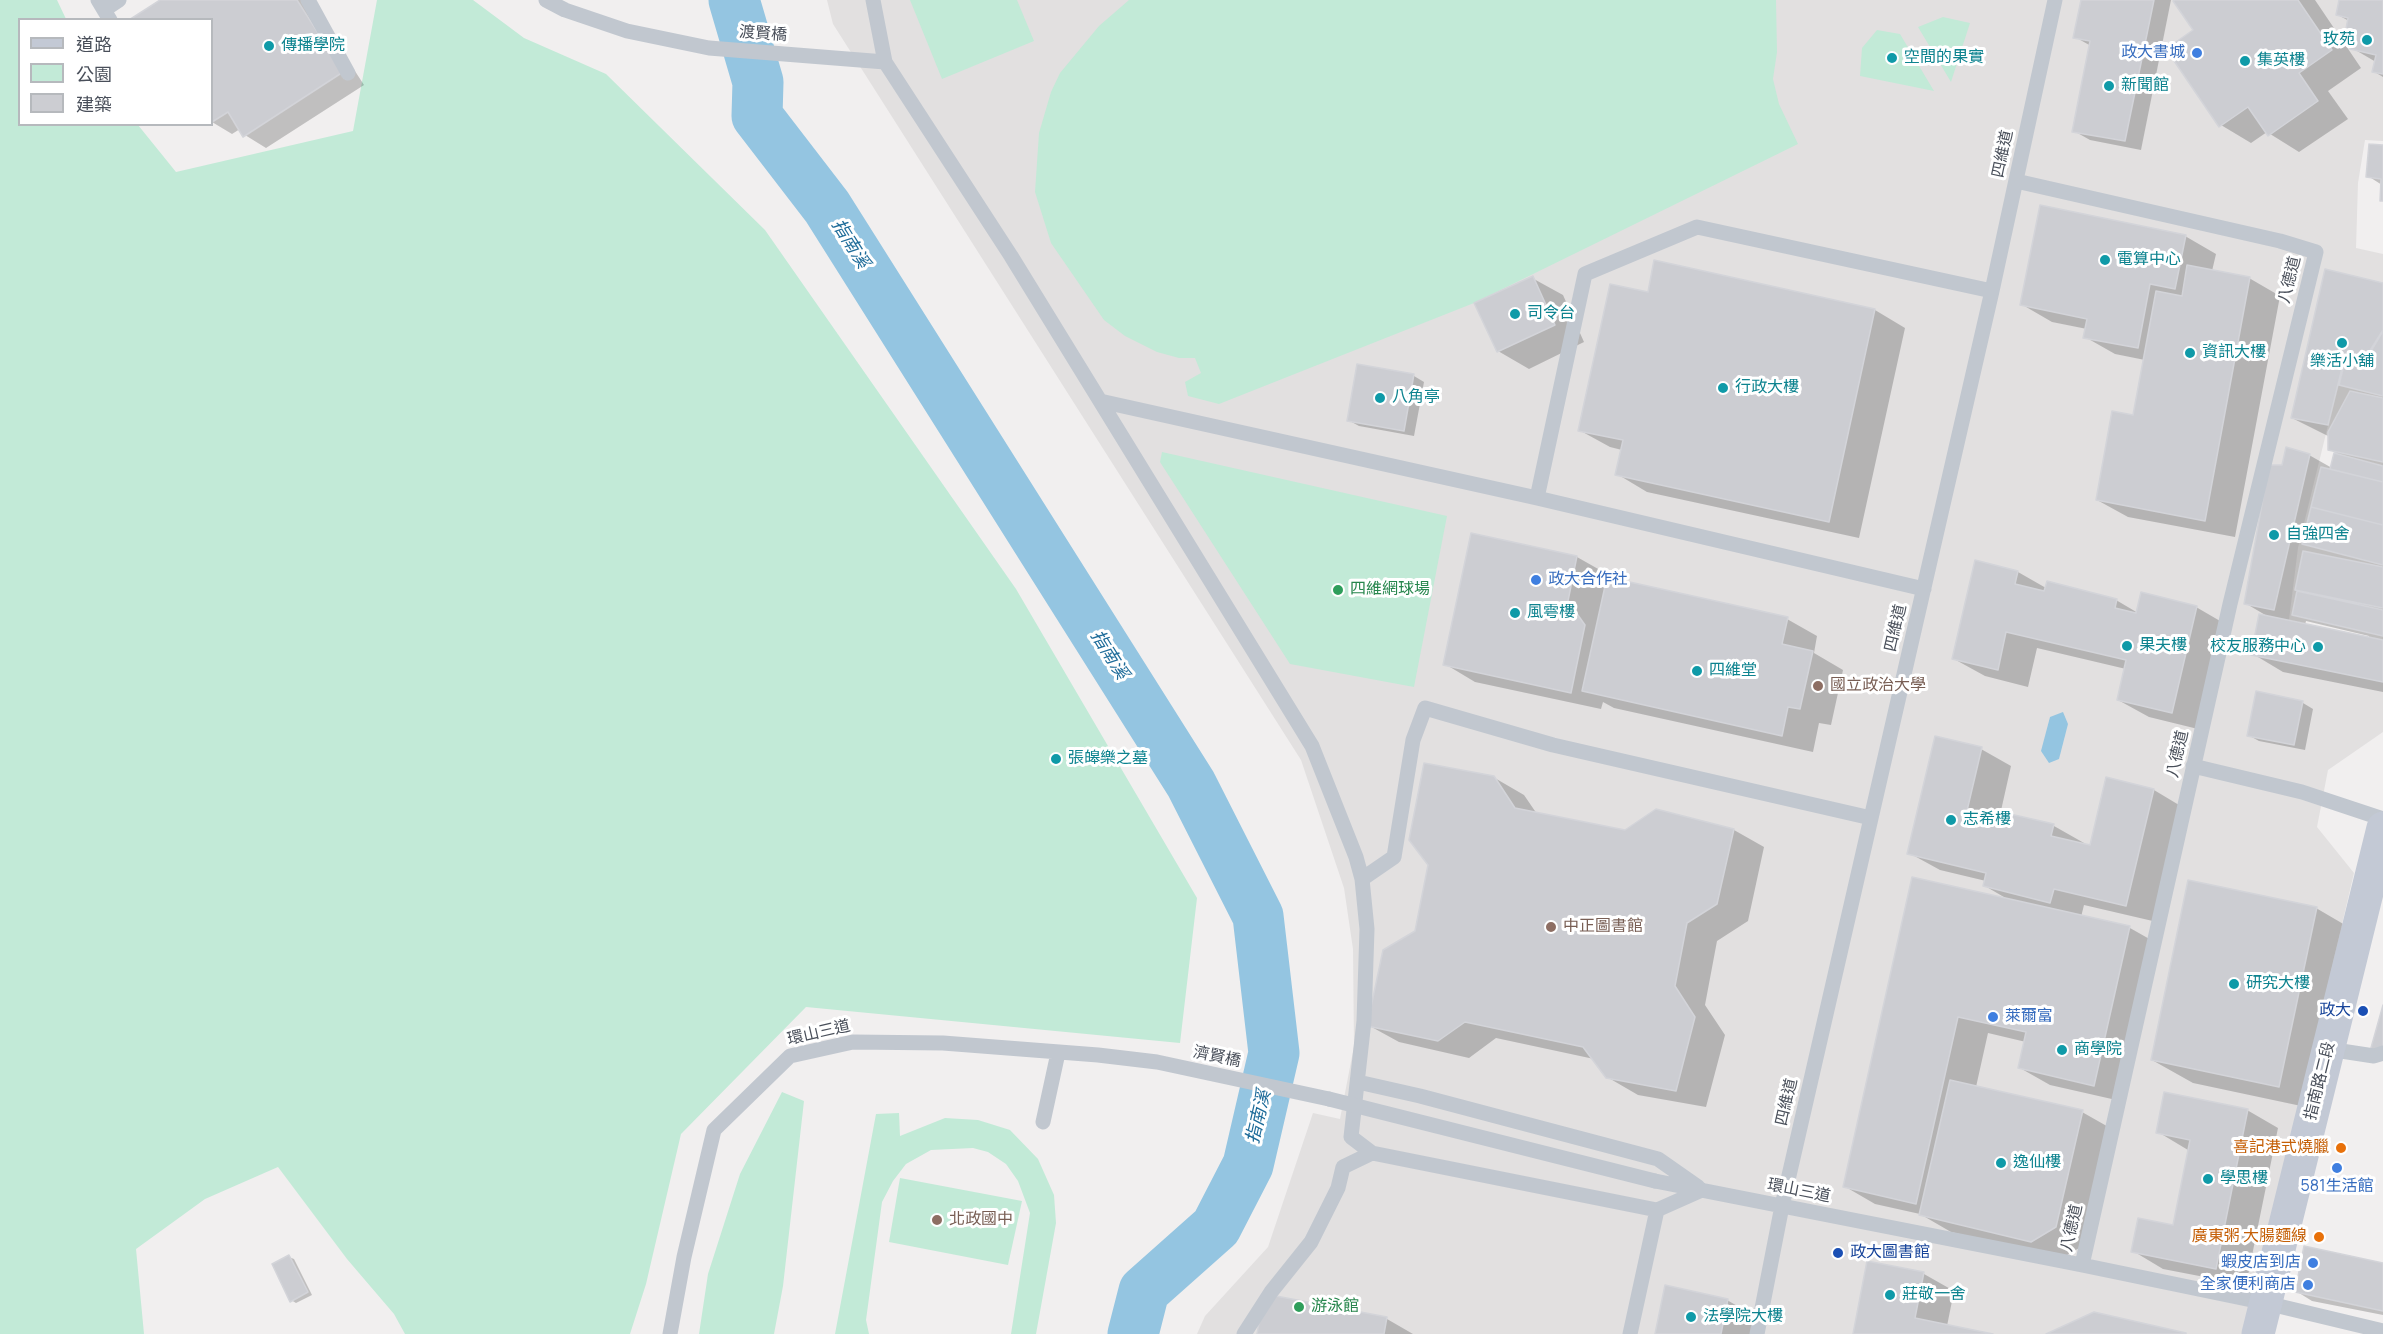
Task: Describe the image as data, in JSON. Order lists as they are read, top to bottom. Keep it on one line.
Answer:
{"streets":{"street":["指南路二段"],"lane":["渡賢橋","四維道","八德道","環山三道","濟賢橋"]},"crossings":[["四維道","八德道"],["四維道","環山三道"],["八德道","環山三道"],["環山三道","濟賢橋"],["環山三道","指南路二段"]],"water":["指南溪"],"places":["玫苑","傳播學院","政大書城","空間的果實","集英樓","新聞館","電算中心","司令台","樂活小舖","資訊大樓","行政大樓","八角亭","自強四舍","政大合作社","四維網球場","風雩樓","果夫樓","校友服務中心","四維堂","國立政治大學","張皞樂之墓","志希樓","中正圖書館","研究大樓","政大","萊爾富","商學院","喜記港式燒臘","逸仙樓","581生活館","學思樓","北政國中","廣東粥 大腸麵線","政大圖書館","蝦皮店到店","全家便利商店","莊敬一舍","游泳館","法學院大樓"],"legend":["道路","公園","建築"]}
